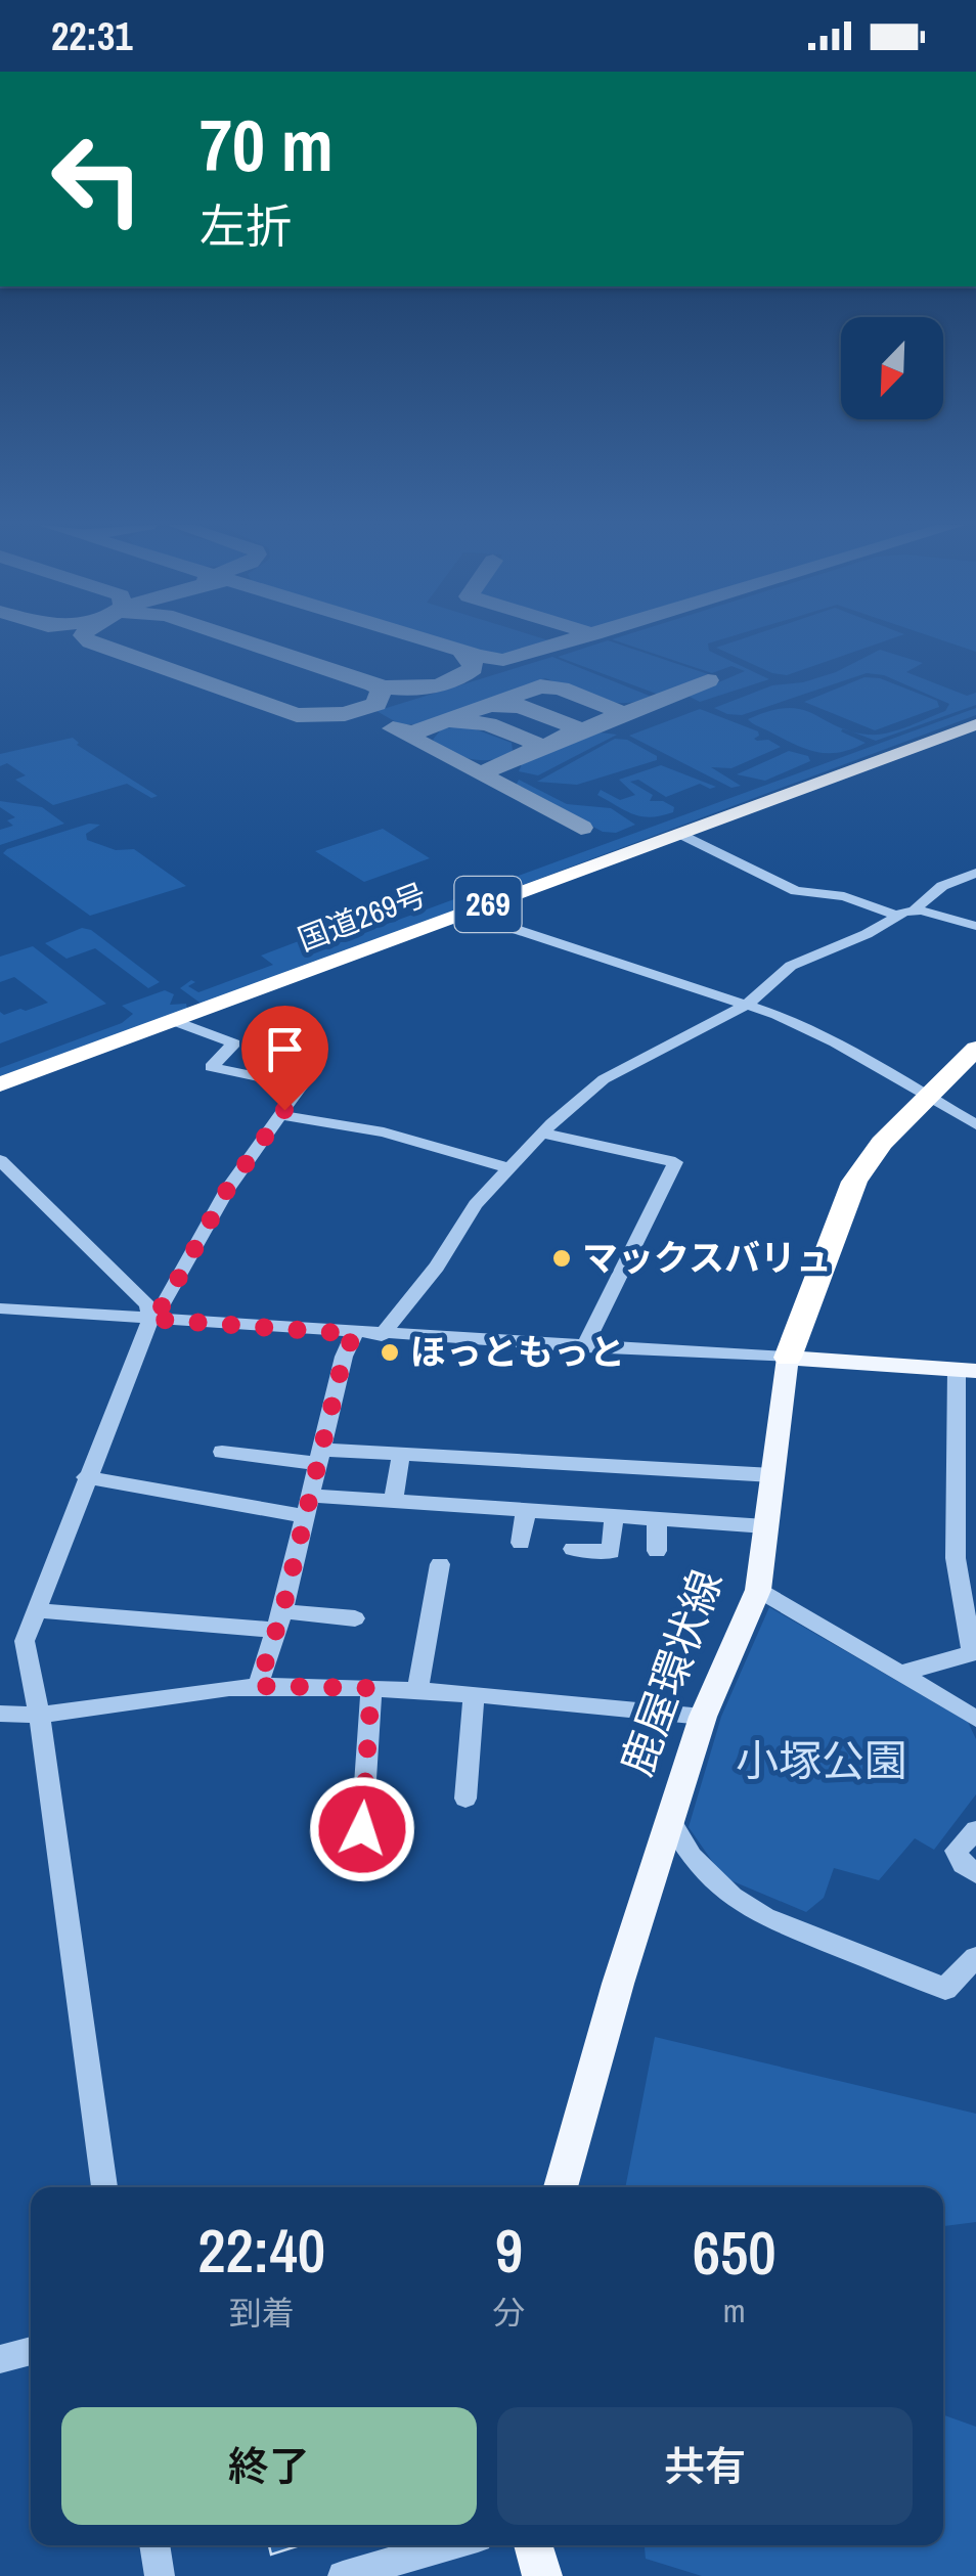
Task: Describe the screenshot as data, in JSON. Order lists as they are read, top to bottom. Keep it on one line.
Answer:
{"streets":{"highway":["269","国道269号"],"main road":["鹿屋環状線"]},"parks":["小塚公園"],"places":["マックスバリュ","ほっともっと"],"north":"bottom left","page":{"status":"22:31","turn":["70 m","左折"],"eta":["22:40","到着","9","分","650","m"],"buttons":["終了","共有"]}}
